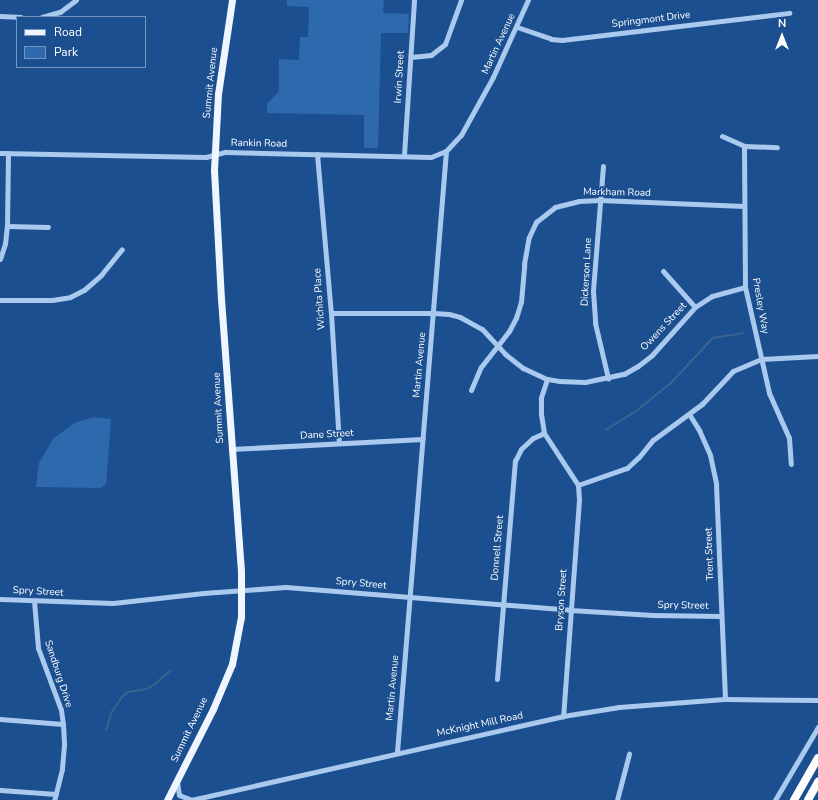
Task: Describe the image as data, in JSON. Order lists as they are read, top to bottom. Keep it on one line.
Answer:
{"streets":{"main road":["Summit Avenue"],"street":["Springmont Drive","Martin Avenue","Irwin Street","Rankin Road","Markham Road","Dickerson Lane","Wichita Place","Presley Way","Owens Street","Dane Street","Donnell Street","Trent Street","Spry Street","Bryson Street","Sandburg Drive","McKnight Mill Road"]},"crossings":[["Springmont Drive","Martin Avenue"],["Martin Avenue","Rankin Road"],["Martin Avenue","Owens Street"],["Martin Avenue","Dane Street"],["Martin Avenue","Spry Street"],["Martin Avenue","McKnight Mill Road"],["Irwin Street","Rankin Road"],["Summit Avenue","Rankin Road"],["Summit Avenue","Dane Street"],["Summit Avenue","Spry Street"],["Rankin Road","Wichita Place"],["Markham Road","Dickerson Lane"],["Markham Road","Presley Way"],["Markham Road","Owens Street"],["Dickerson Lane","Owens Street"],["Wichita Place","Owens Street"],["Wichita Place","Dane Street"],["Presley Way","Owens Street"],["Donnell Street","Spry Street"],["Trent Street","Spry Street"],["Trent Street","McKnight Mill Road"],["Spry Street","Bryson Street"],["Spry Street","Sandburg Drive"],["Bryson Street","McKnight Mill Road"]],"legend":["Road","Park"],"north":"top"}
